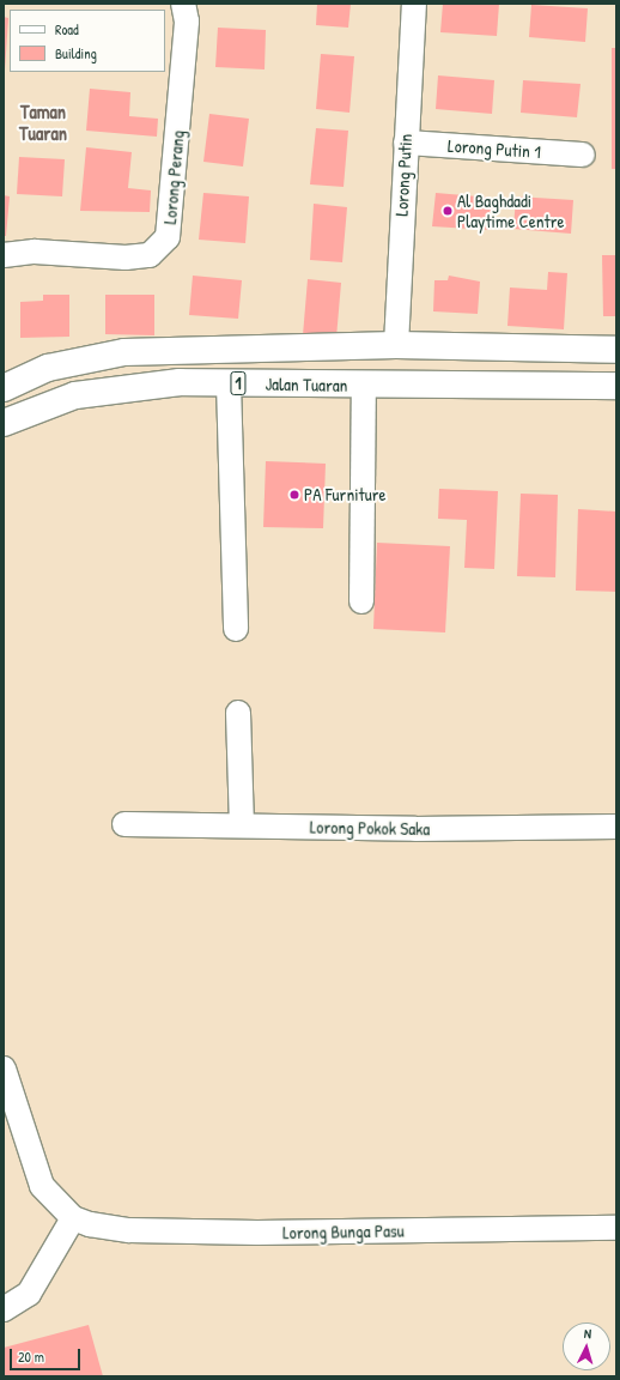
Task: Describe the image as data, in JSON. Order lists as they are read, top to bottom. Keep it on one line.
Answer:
{"streets":{"main road":["1","Jalan Tuaran"],"street":["Lorong Putin 1","Lorong Putin","Lorong Perang","Lorong Pokok Saka","Lorong Bunga Pasu"]},"crossings":[["Lorong Putin 1","Lorong Putin"],["Lorong Putin","Jalan Tuaran"]],"districts":["Taman Tuaran"],"places":["Al Baghdadi Playtime Centre","PA Furniture"],"legend":["Road","Building"],"scale_bar":"20 m","north":"top"}
